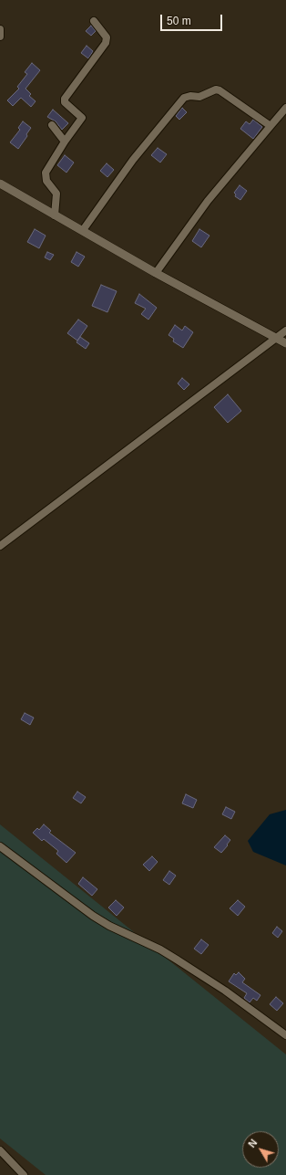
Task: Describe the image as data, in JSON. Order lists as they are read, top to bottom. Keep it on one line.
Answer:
{"scale_bar":"50 m","north":"top left"}
